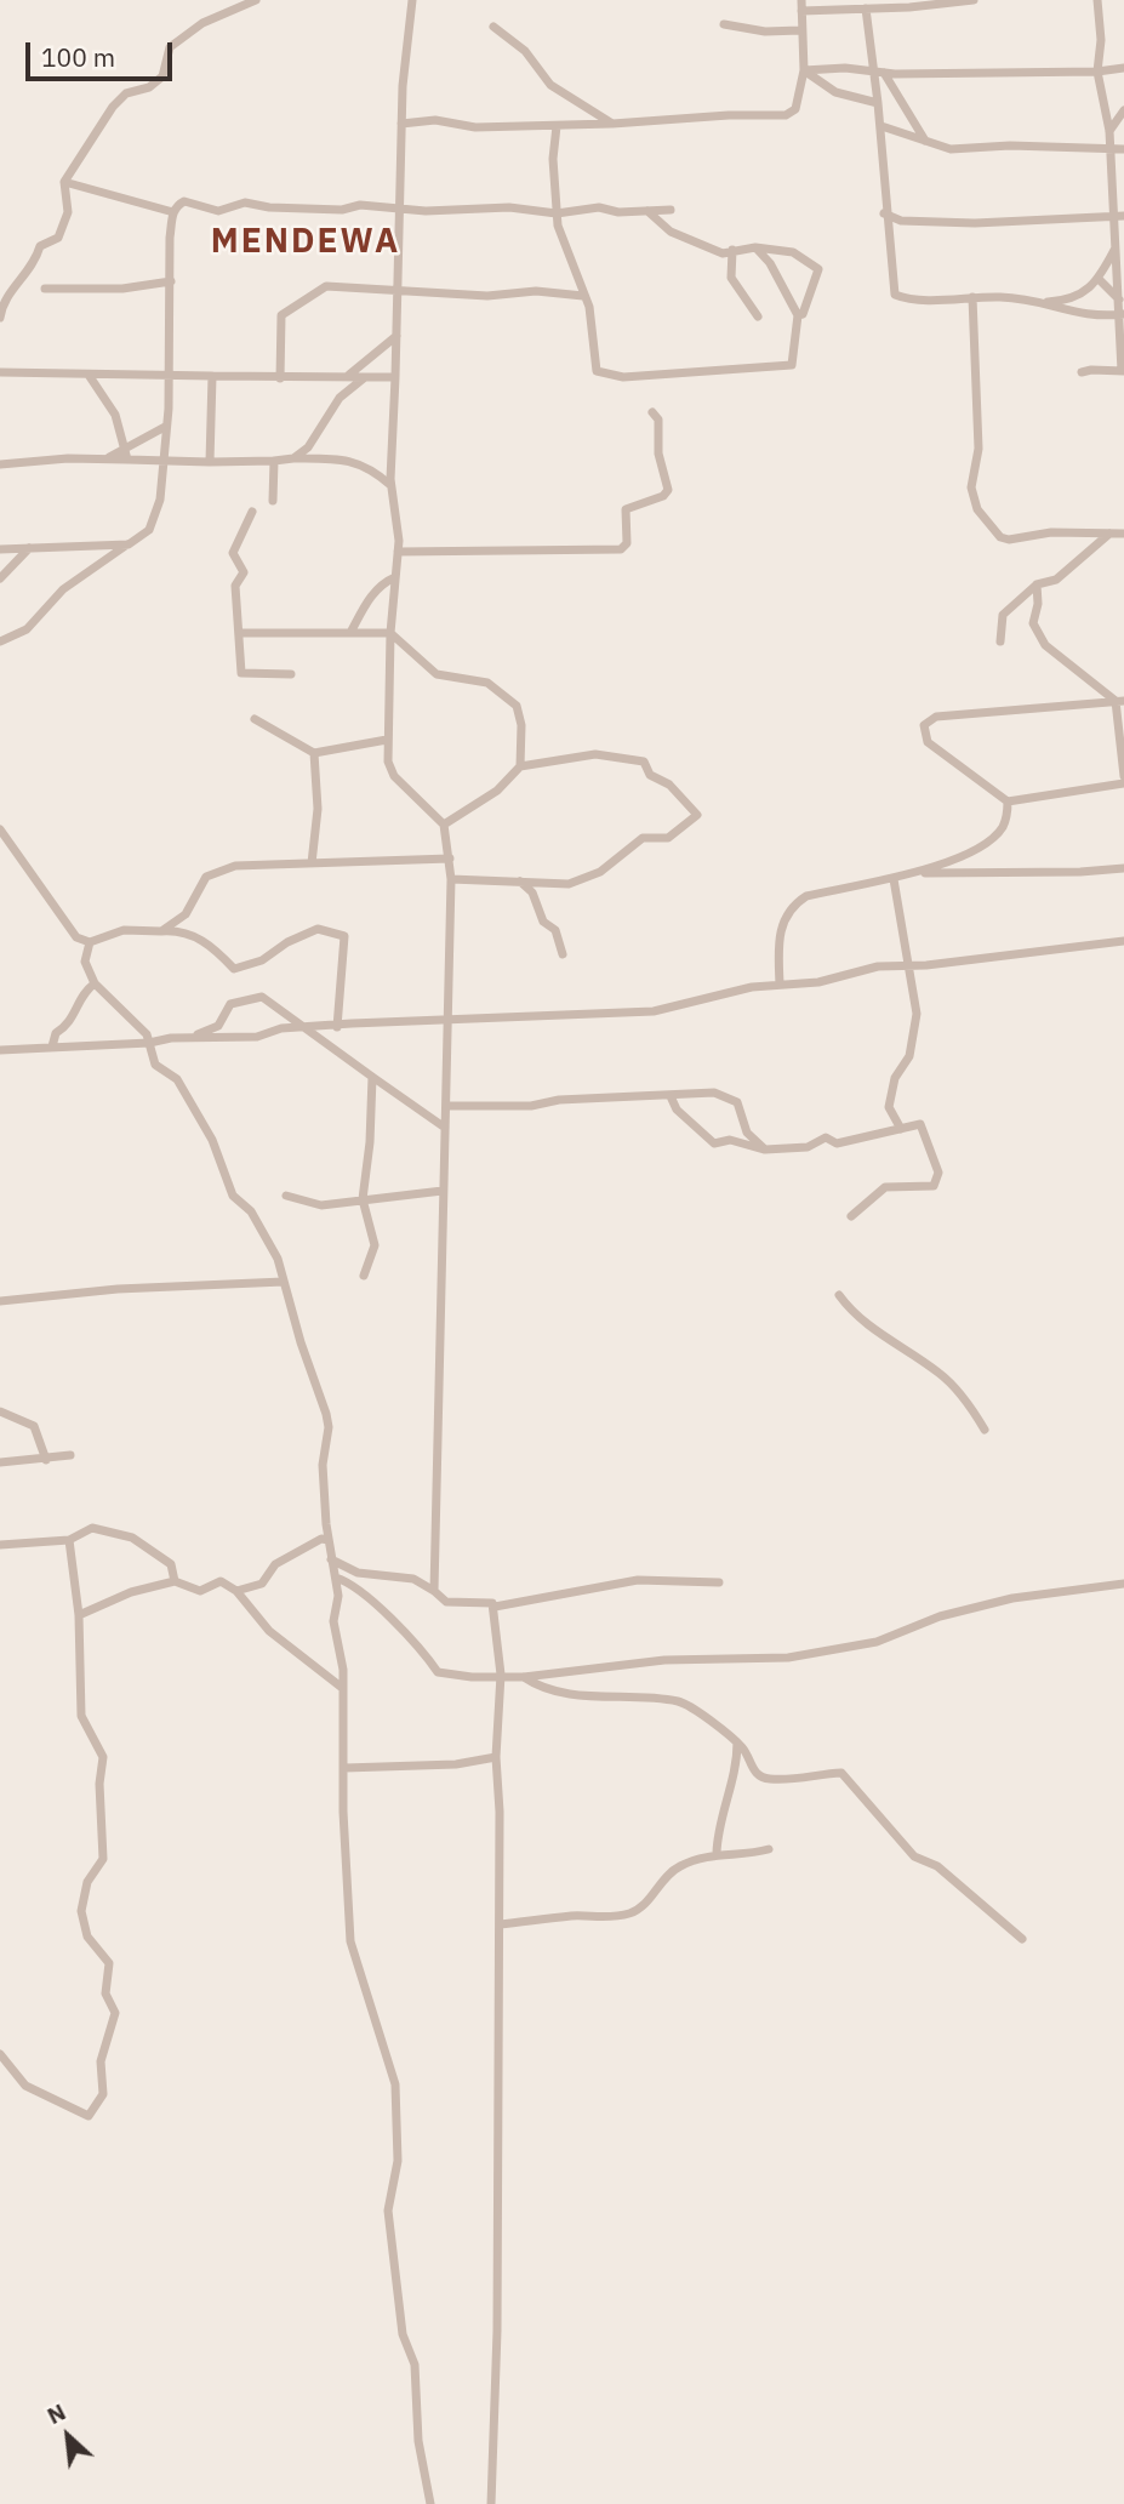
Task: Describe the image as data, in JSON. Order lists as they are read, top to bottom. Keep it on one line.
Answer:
{"districts":["MENDEWA"],"scale_bar":"100 m","north":"top left"}
